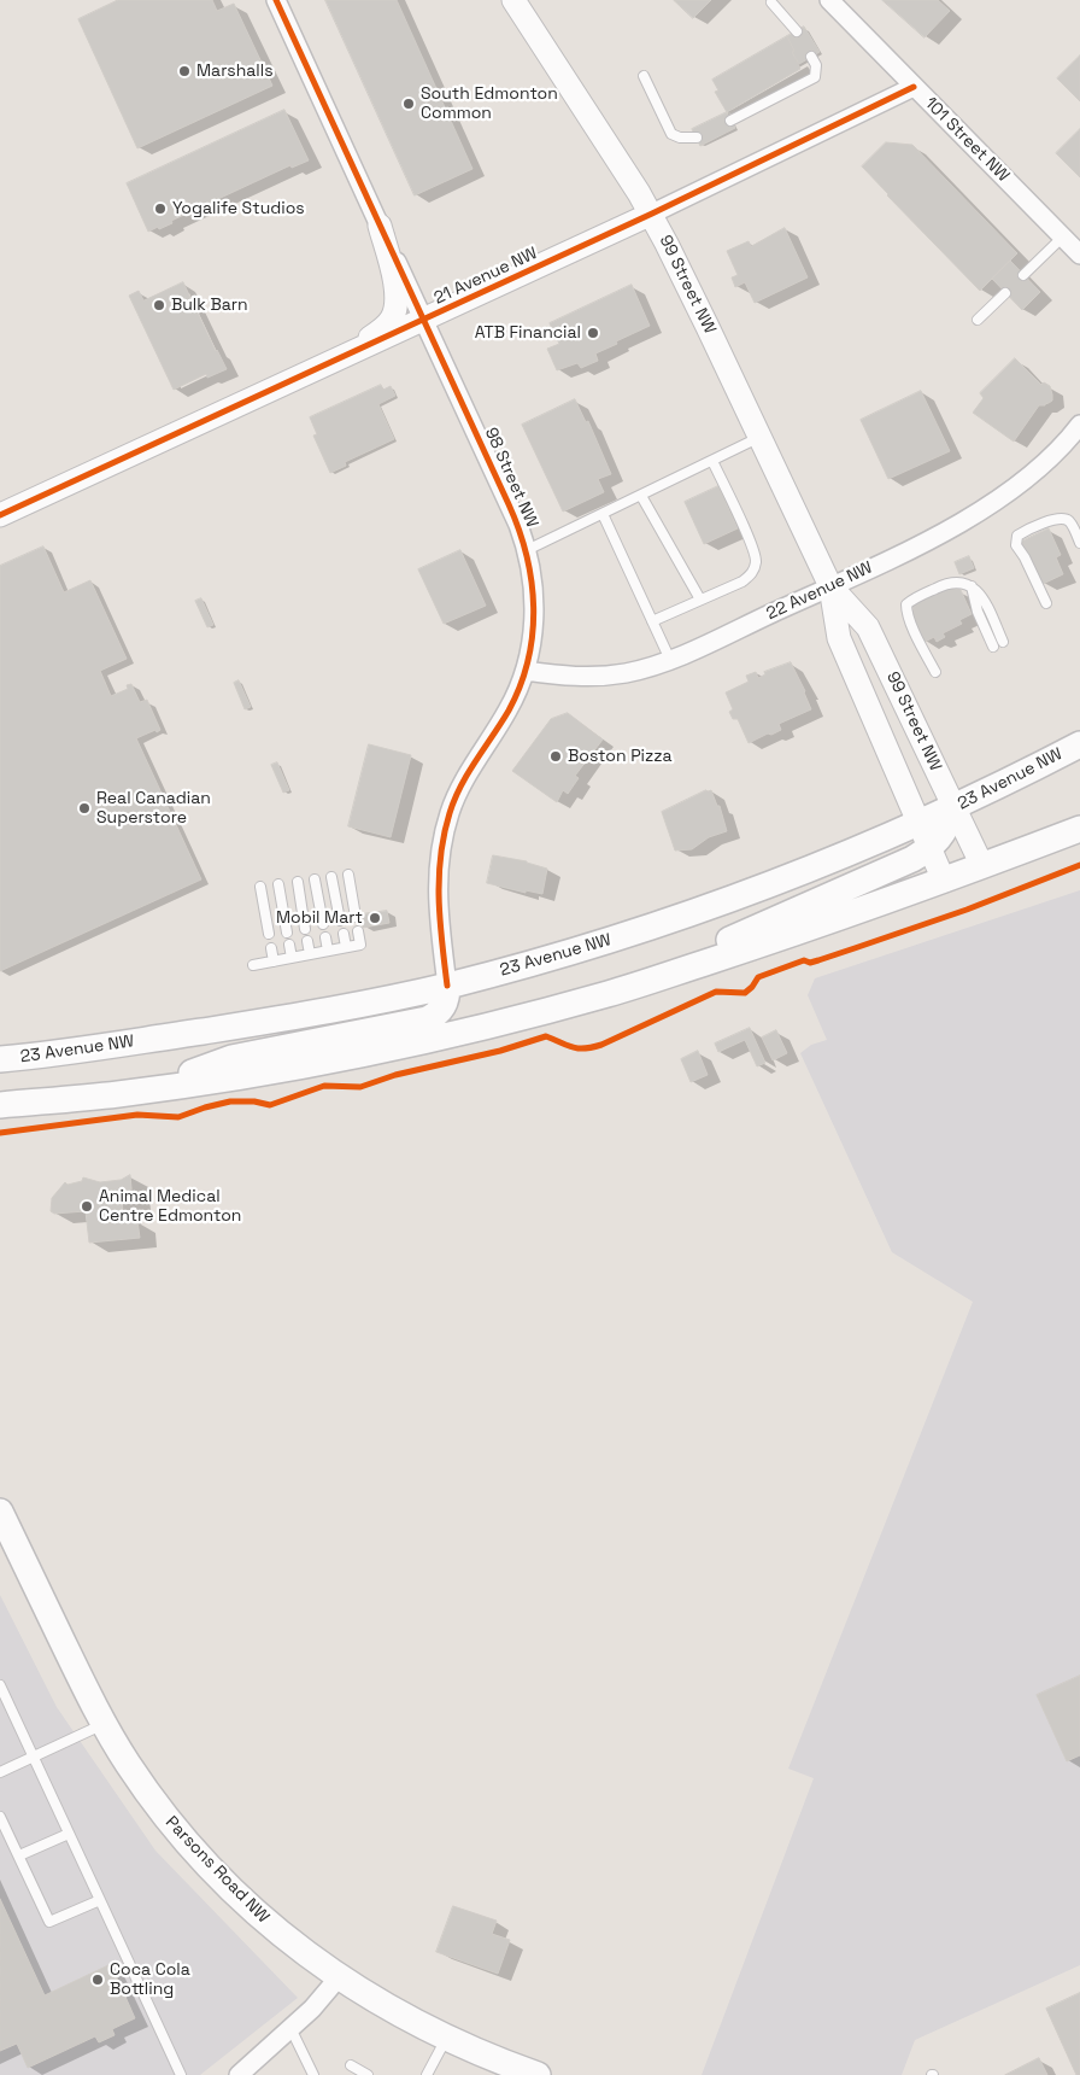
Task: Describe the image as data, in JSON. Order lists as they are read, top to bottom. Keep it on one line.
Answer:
{"streets":{"main road":["23 Avenue NW","Parsons Road NW"],"street":["101 Street NW","21 Avenue NW","99 Street NW","98 Street NW","22 Avenue NW"]},"crossings":[["101 Street NW","21 Avenue NW"],["21 Avenue NW","99 Street NW"],["21 Avenue NW","98 Street NW"],["99 Street NW","22 Avenue NW"],["99 Street NW","23 Avenue NW"],["98 Street NW","22 Avenue NW"],["98 Street NW","23 Avenue NW"]],"places":["Marshalls","South Edmonton Common","Yogalife Studios","Bulk Barn","ATB Financial","Boston Pizza","Real Canadian Superstore","Mobil Mart","Animal Medical Centre Edmonton","Coca Cola Bottling"]}
